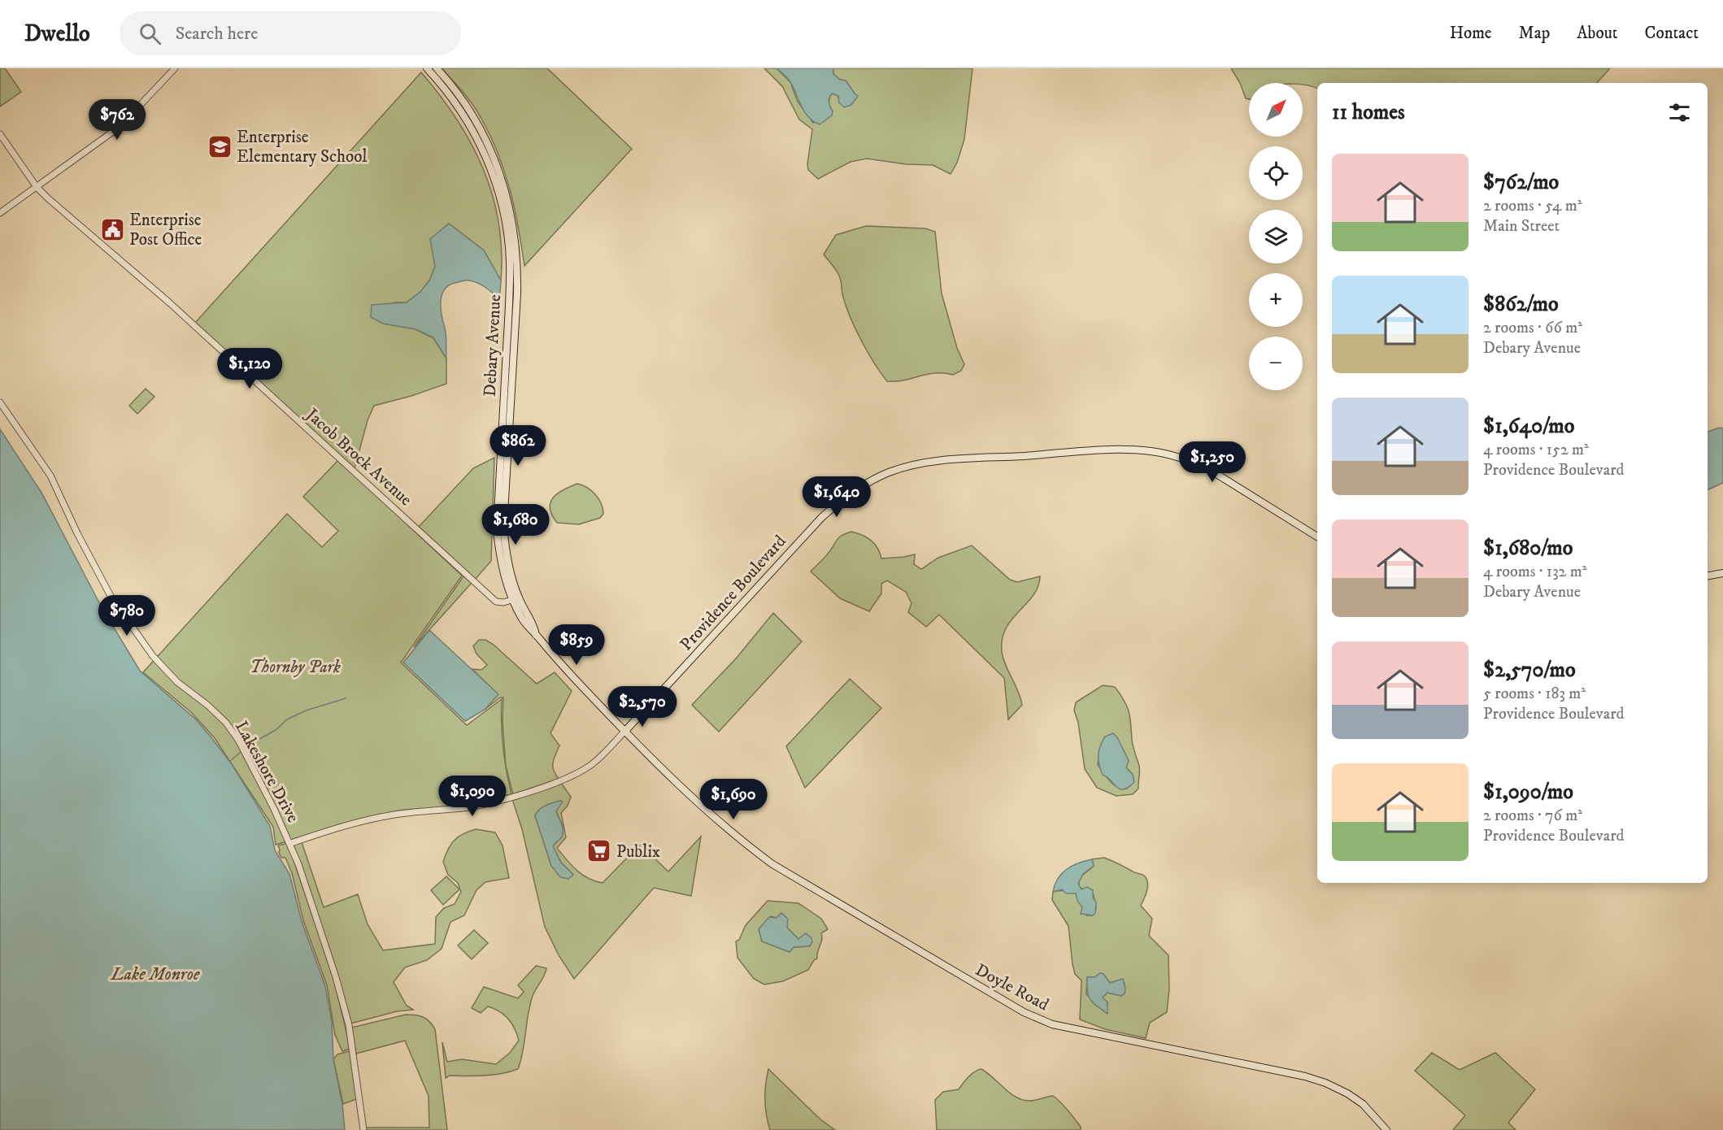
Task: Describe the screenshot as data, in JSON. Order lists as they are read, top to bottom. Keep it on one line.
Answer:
{"streets":{"main road":["Debary Avenue","Providence Boulevard","Doyle Road"],"street":["Jacob Brock Avenue","Lakeshore Drive"]},"crossings":[["Debary Avenue","Jacob Brock Avenue"],["Debary Avenue","Providence Boulevard"],["Debary Avenue","Doyle Road"],["Providence Boulevard","Lakeshore Drive"]],"water":["Lake Monroe"],"parks":["Thornby Park"],"places":{"school or university":["Enterprise Elementary School"],"public building":["Enterprise Post Office"],"supermarket":["Publix"]},"north":"top right","page":{"header":"Dwello","search":"Search here","nav":["Home","Map","About","Contact"],"map_buttons":["+","−"],"heading":"11 homes","price":["$762","$1,120","$862","$1,250","$1,640","$1,680","$780","$859","$2,570","$1,090","$1,690"],"list":[{"name":"$762/mo","note":"2 rooms · 54 m² · Main Street"},{"name":"$862/mo","note":"2 rooms · 66 m² · Debary Avenue"},{"name":"$1,640/mo","note":"4 rooms · 152 m² · Providence Boulevard"},{"name":"$1,680/mo","note":"4 rooms · 132 m² · Debary Avenue"},{"name":"$2,570/mo","note":"5 rooms · 183 m² · Providence Boulevard"},{"name":"$1,090/mo","note":"2 rooms · 76 m² · Providence Boulevard"}]}}
